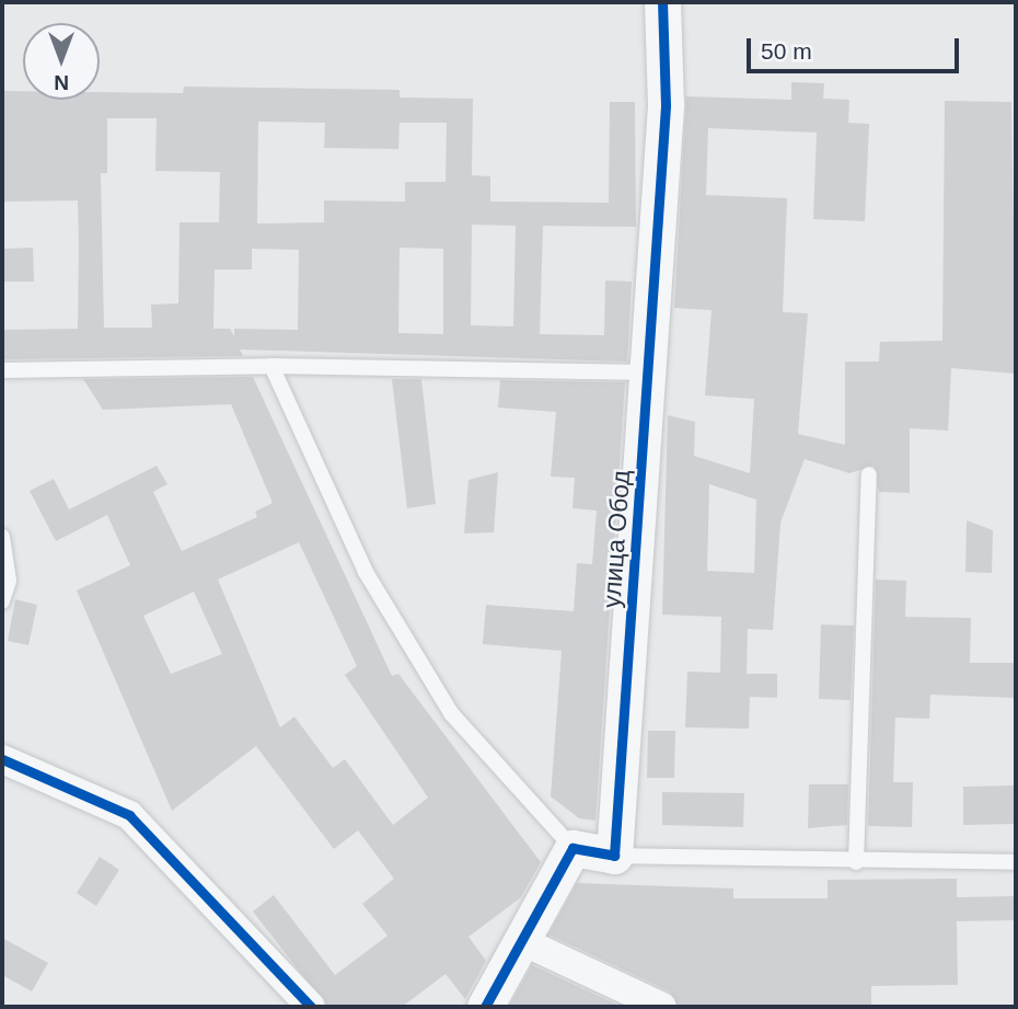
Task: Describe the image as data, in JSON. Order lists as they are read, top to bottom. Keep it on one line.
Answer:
{"streets":{"street":["улица Обод"]},"scale_bar":"50 m","north":"bottom"}
